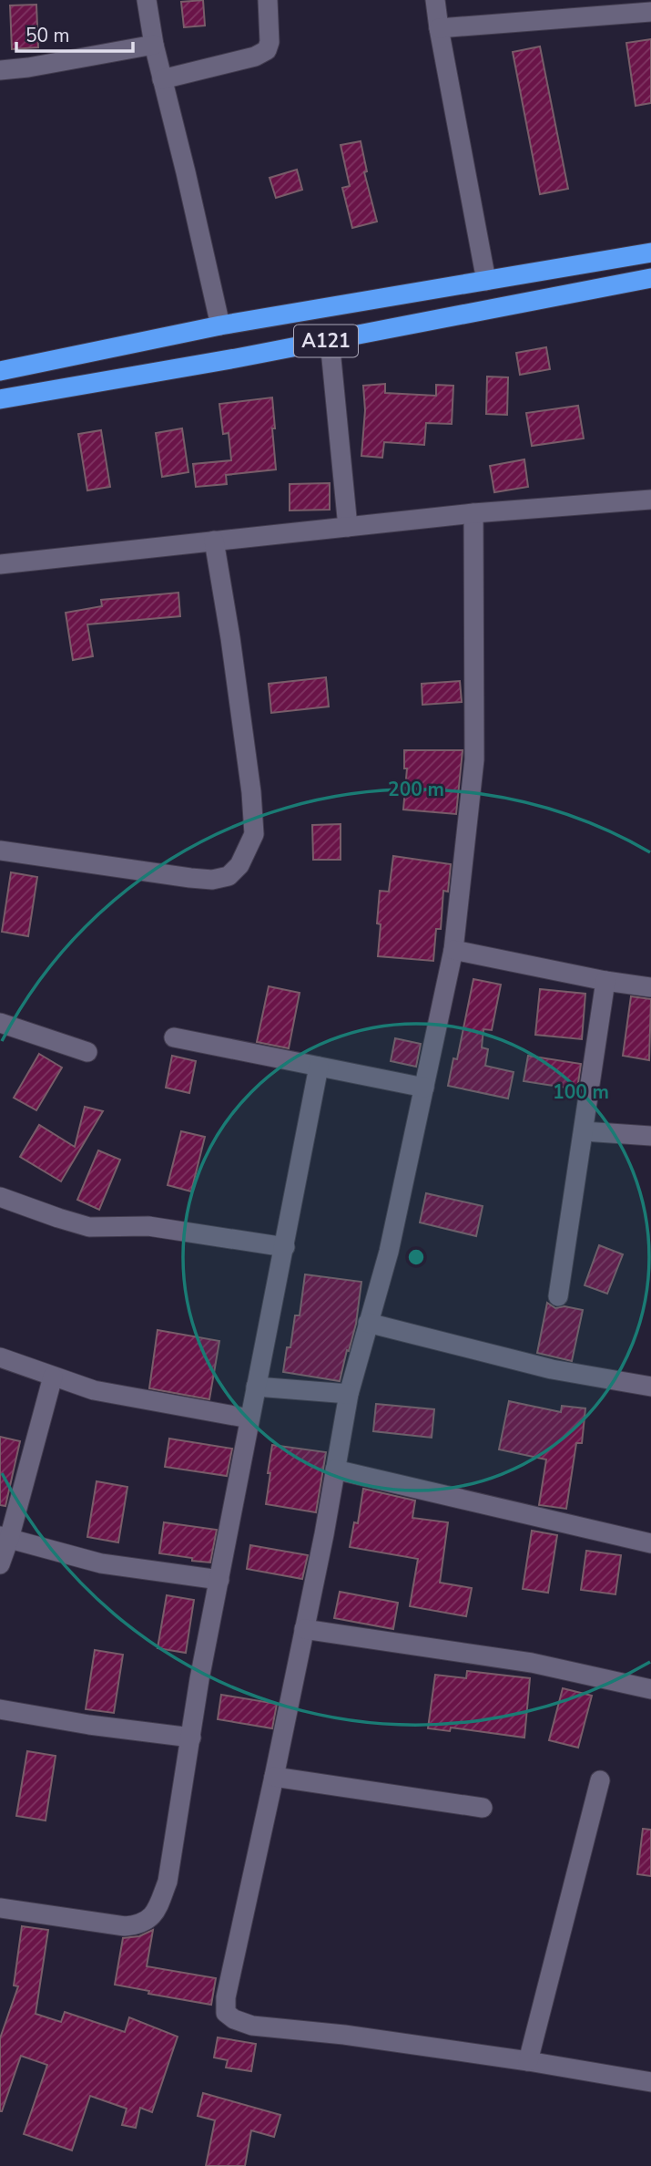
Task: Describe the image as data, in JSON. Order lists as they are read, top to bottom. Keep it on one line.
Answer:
{"streets":{"highway":["A121"]},"scale_bar":"50 m","rings":["200 m","100 m"]}
